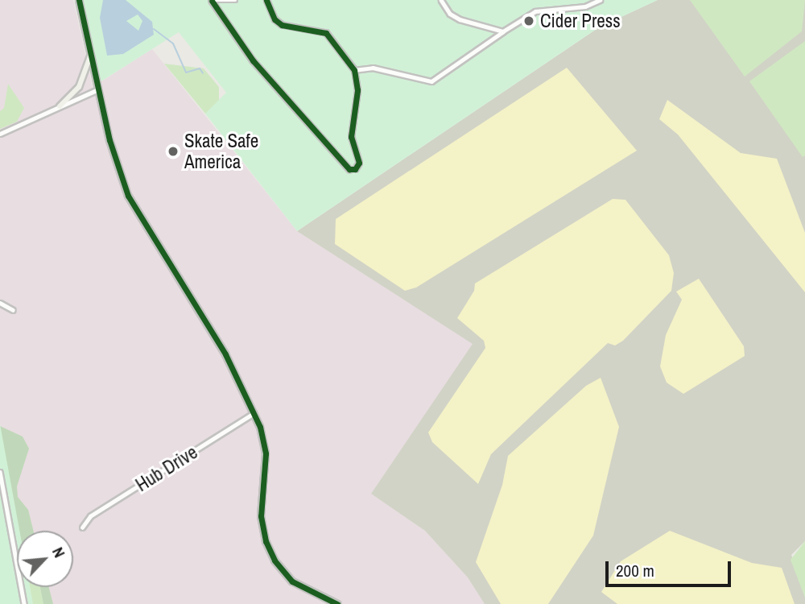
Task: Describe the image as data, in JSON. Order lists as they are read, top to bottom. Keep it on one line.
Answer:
{"streets":{"street":["Hub Drive"]},"places":["Cider Press","Skate Safe America"],"scale_bar":"200 m","north":"top right"}
